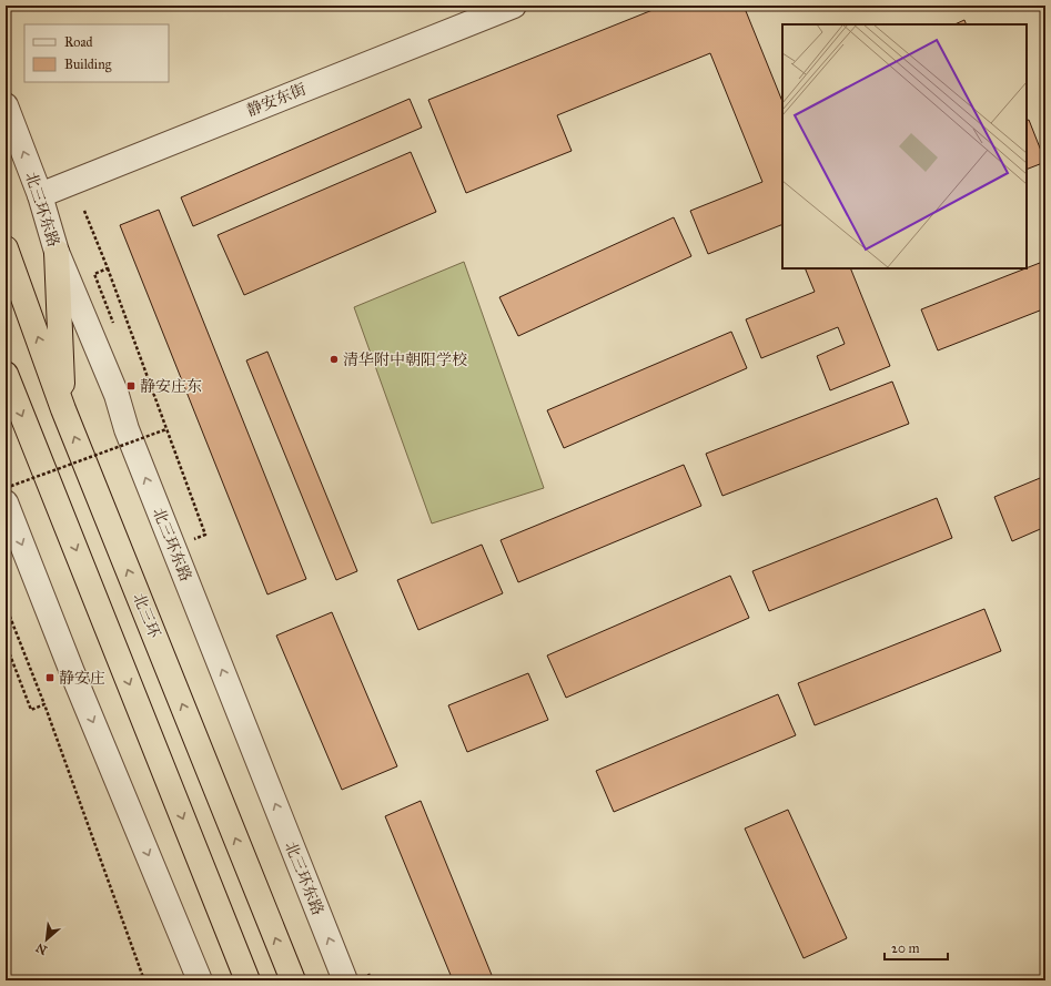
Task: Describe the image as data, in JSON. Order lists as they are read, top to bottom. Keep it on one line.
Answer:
{"streets":{"highway":["北三环"],"street":["静安东街","北三环东路"]},"crossings":[["静安东街","北三环东路"]],"places":{"other":["清华附中朝阳学校"],"transit":["静安庄东","静安庄"]},"legend":["Road","Building"],"scale_bar":"20 m","north":"bottom left"}
